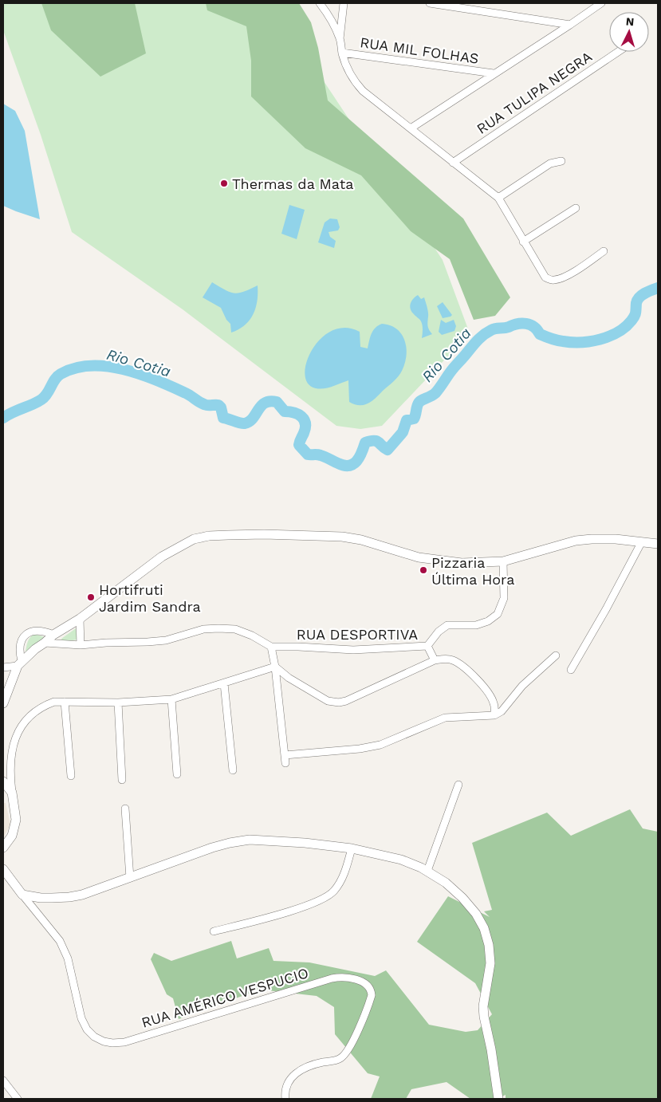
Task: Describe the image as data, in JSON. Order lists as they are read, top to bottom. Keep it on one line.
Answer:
{"streets":{"street":["RUA MIL FOLHAS","RUA TULIPA NEGRA","RUA DESPORTIVA","RUA AMÉRICO VESPUCIO"]},"water":["Rio Cotia"],"places":["Thermas da Mata","Pizzaria Última Hora","Hortifruti Jardim Sandra"],"north":"top"}
